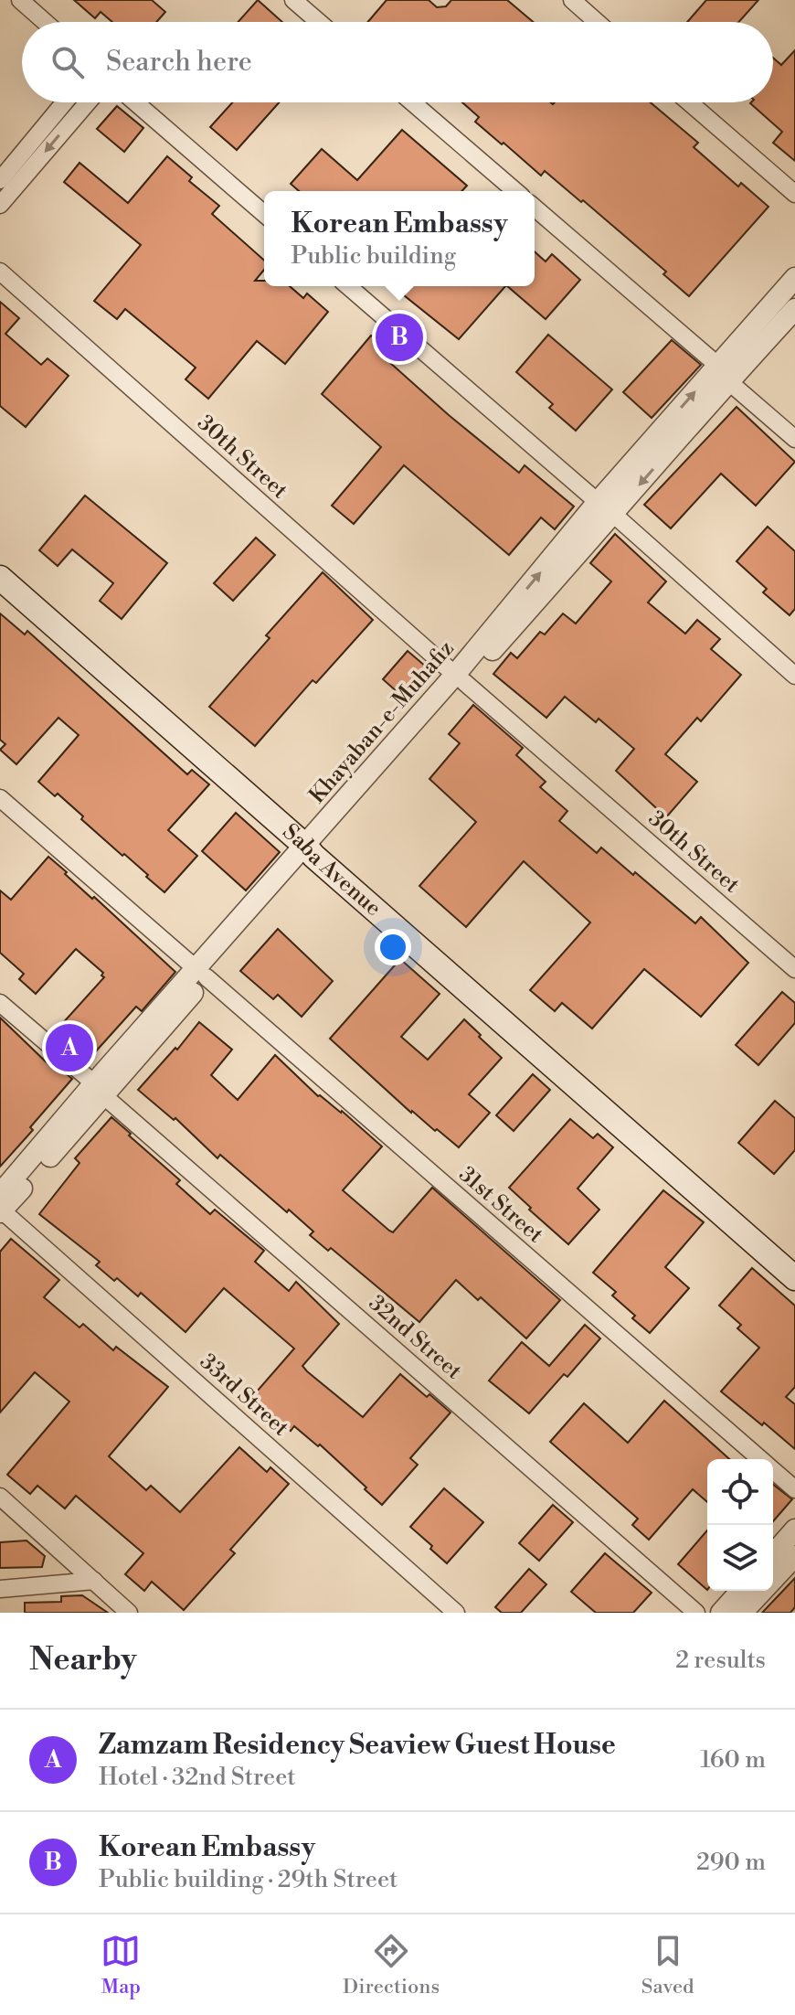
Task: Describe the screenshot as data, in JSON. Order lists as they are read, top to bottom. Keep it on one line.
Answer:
{"streets":{"main road":["Saba Avenue"],"street":["30th Street","Khayaban-e-Muhafiz","31st Street","32nd Street","33rd Street"]},"crossings":[["30th Street","Khayaban-e-Muhafiz"],["Khayaban-e-Muhafiz","Saba Avenue"],["Khayaban-e-Muhafiz","31st Street"],["Khayaban-e-Muhafiz","32nd Street"],["Khayaban-e-Muhafiz","33rd Street"]],"page":{"search":"Search here","popup":["Korean Embassy","Public building"],"pins":["B","A"],"heading":["Nearby","2 results"],"list":[{"mark":"A","name":"Zamzam Residency Seaview Guest House","note":"Hotel · 32nd Street","value":"160 m"},{"mark":"B","name":"Korean Embassy","note":"Public building · 29th Street","value":"290 m"}],"nav":["Map","Directions","Saved"]}}
